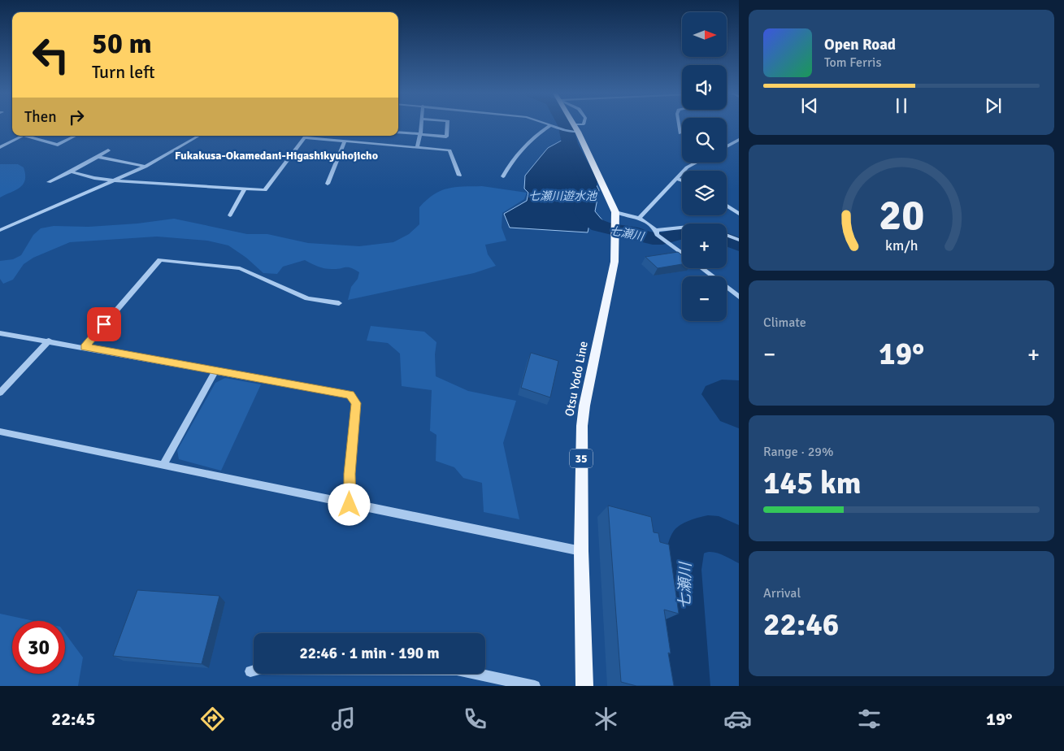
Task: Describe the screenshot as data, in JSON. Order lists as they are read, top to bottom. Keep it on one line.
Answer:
{"streets":{"main road":["Otsu Yodo Line","35"]},"districts":["Fukakusa-Okamedani-Higashikyuhojicho"],"water":["七瀬川遊水池","七瀬川"],"north":"right","page":{"map_buttons":["+","−"],"turn":["50 m","Turn left"],"song":["Open Road","Tom Ferris"],"then":"Then","tile":["Climate",["Range · 29%","145 km"],["Arrival","22:46"]],"heat":["−","19°","+"],"limit":"30","trip":"22:46 · 1 min · 190 m","tabs":["22:45","19°"],"gauge":["20","km/h"]}}
